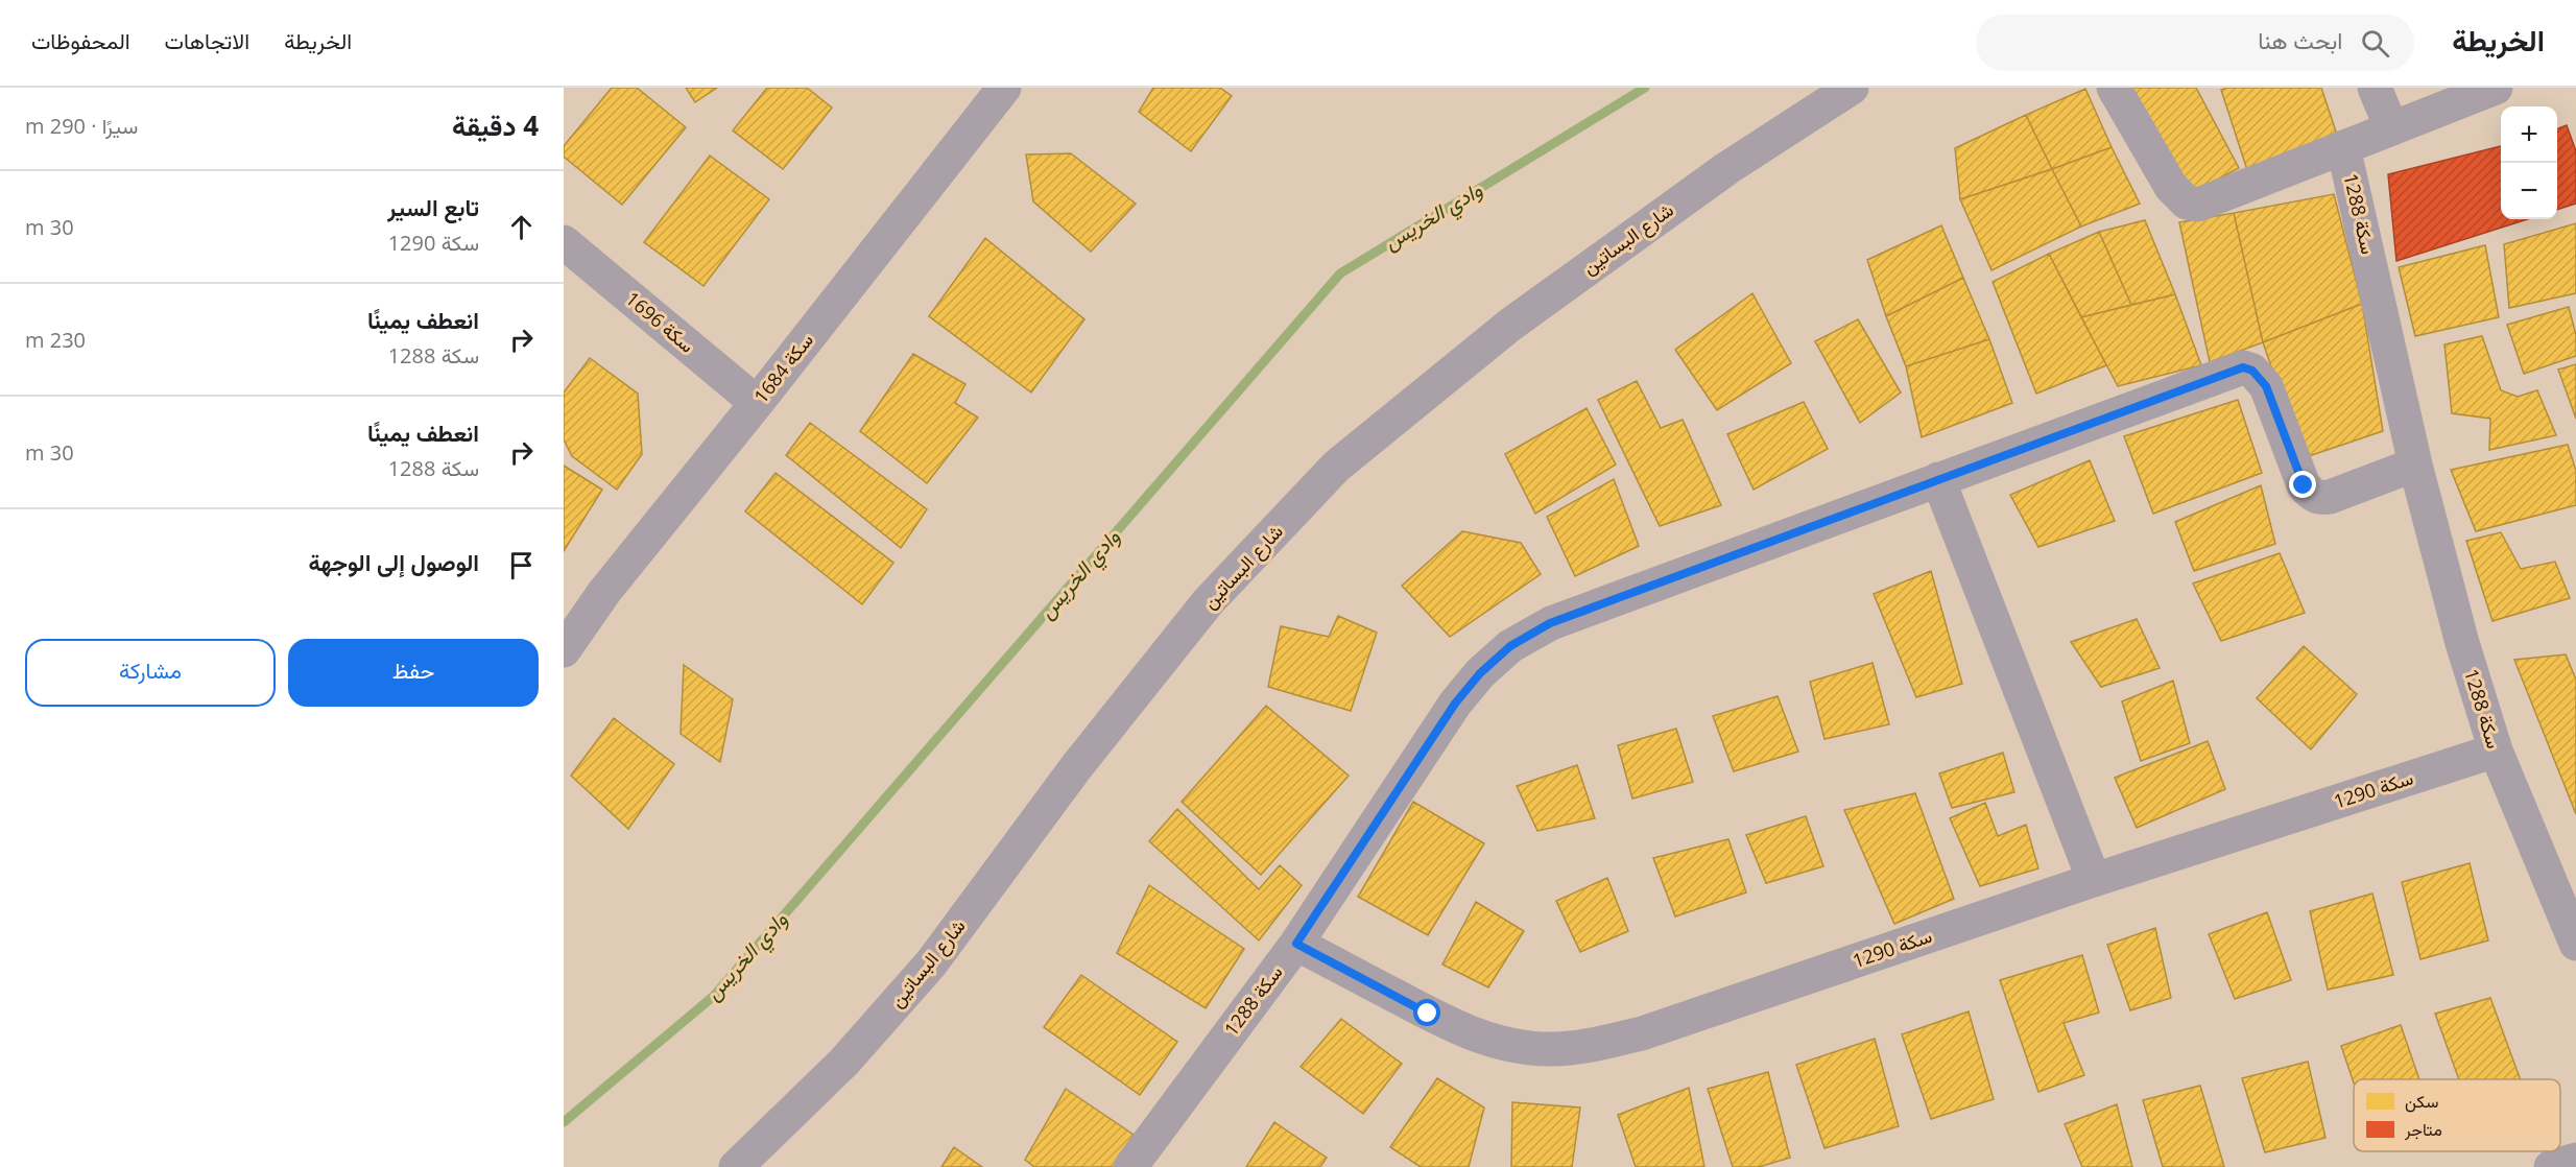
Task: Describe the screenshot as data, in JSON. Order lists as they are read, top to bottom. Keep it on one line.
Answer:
{"streets":{"street":["سكة 1288","شارع البساتين","سكة 1696","سكة 1684","سكة 1290"]},"crossings":[["سكة 1288","سكة 1290"],["سكة 1696","سكة 1684"]],"water":["وادي الخريس"],"legend":["سكن","متاجر"],"page":{"header":"الخريطة","search":"ابحث هنا","nav":["الخريطة","الاتجاهات","المحفوظات"],"heading":["4 دقيقة","سيرًا · 290 m"],"map_buttons":["+","−"],"list":[["تابع السير","سكة 1290","30 m"],["انعطف يمينًا","سكة 1288","230 m"],["انعطف يمينًا","سكة 1288","30 m"],"الوصول إلى الوجهة"],"buttons":["حفظ","مشاركة"]}}
